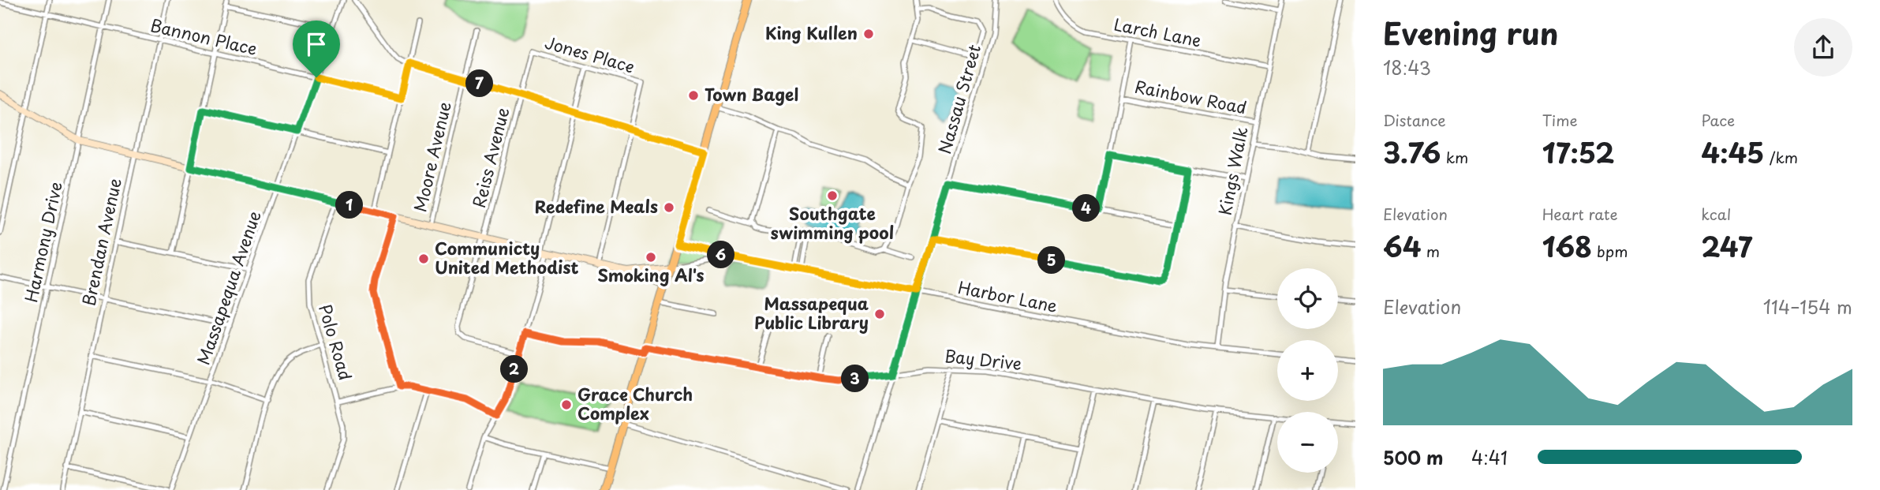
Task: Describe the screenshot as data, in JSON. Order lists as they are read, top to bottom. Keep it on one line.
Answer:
{"streets":{"street":["Larch Lane","Bannon Place","Jones Place","Rainbow Road","Nassau Street","Moore Avenue","Reiss Avenue","Kings Walk","Harmony Drive","Brendan Avenue","Massapequa Avenue","Harbor Lane","Polo Road","Bay Drive"]},"crossings":[["Larch Lane","Kings Walk"],["Bannon Place","Harmony Drive"],["Bannon Place","Brendan Avenue"],["Bannon Place","Massapequa Avenue"],["Jones Place","Reiss Avenue"],["Rainbow Road","Kings Walk"],["Nassau Street","Harbor Lane"],["Nassau Street","Bay Drive"],["Kings Walk","Harbor Lane"]],"places":["King Kullen","Town Bagel","Southgate swimming pool","Redefine Meals","Smoking Al's","Communicty United Methodist","Massapequa Public Library","Grace Church Complex"],"page":{"heading":["Evening run","18:43"],"pins":["7","1","4","6","5","2","3"],"stats":[["Distance","3.76 km"],["Time","17:52"],["Pace","4:45 /km"],["Elevation","64 m"],["Heart rate","168 bpm"],["kcal","247"]],"map_buttons":["+","−"],"chart":["Elevation","114–154 m"],"list":[{"name":"500 m","note":"4:41"}]}}
